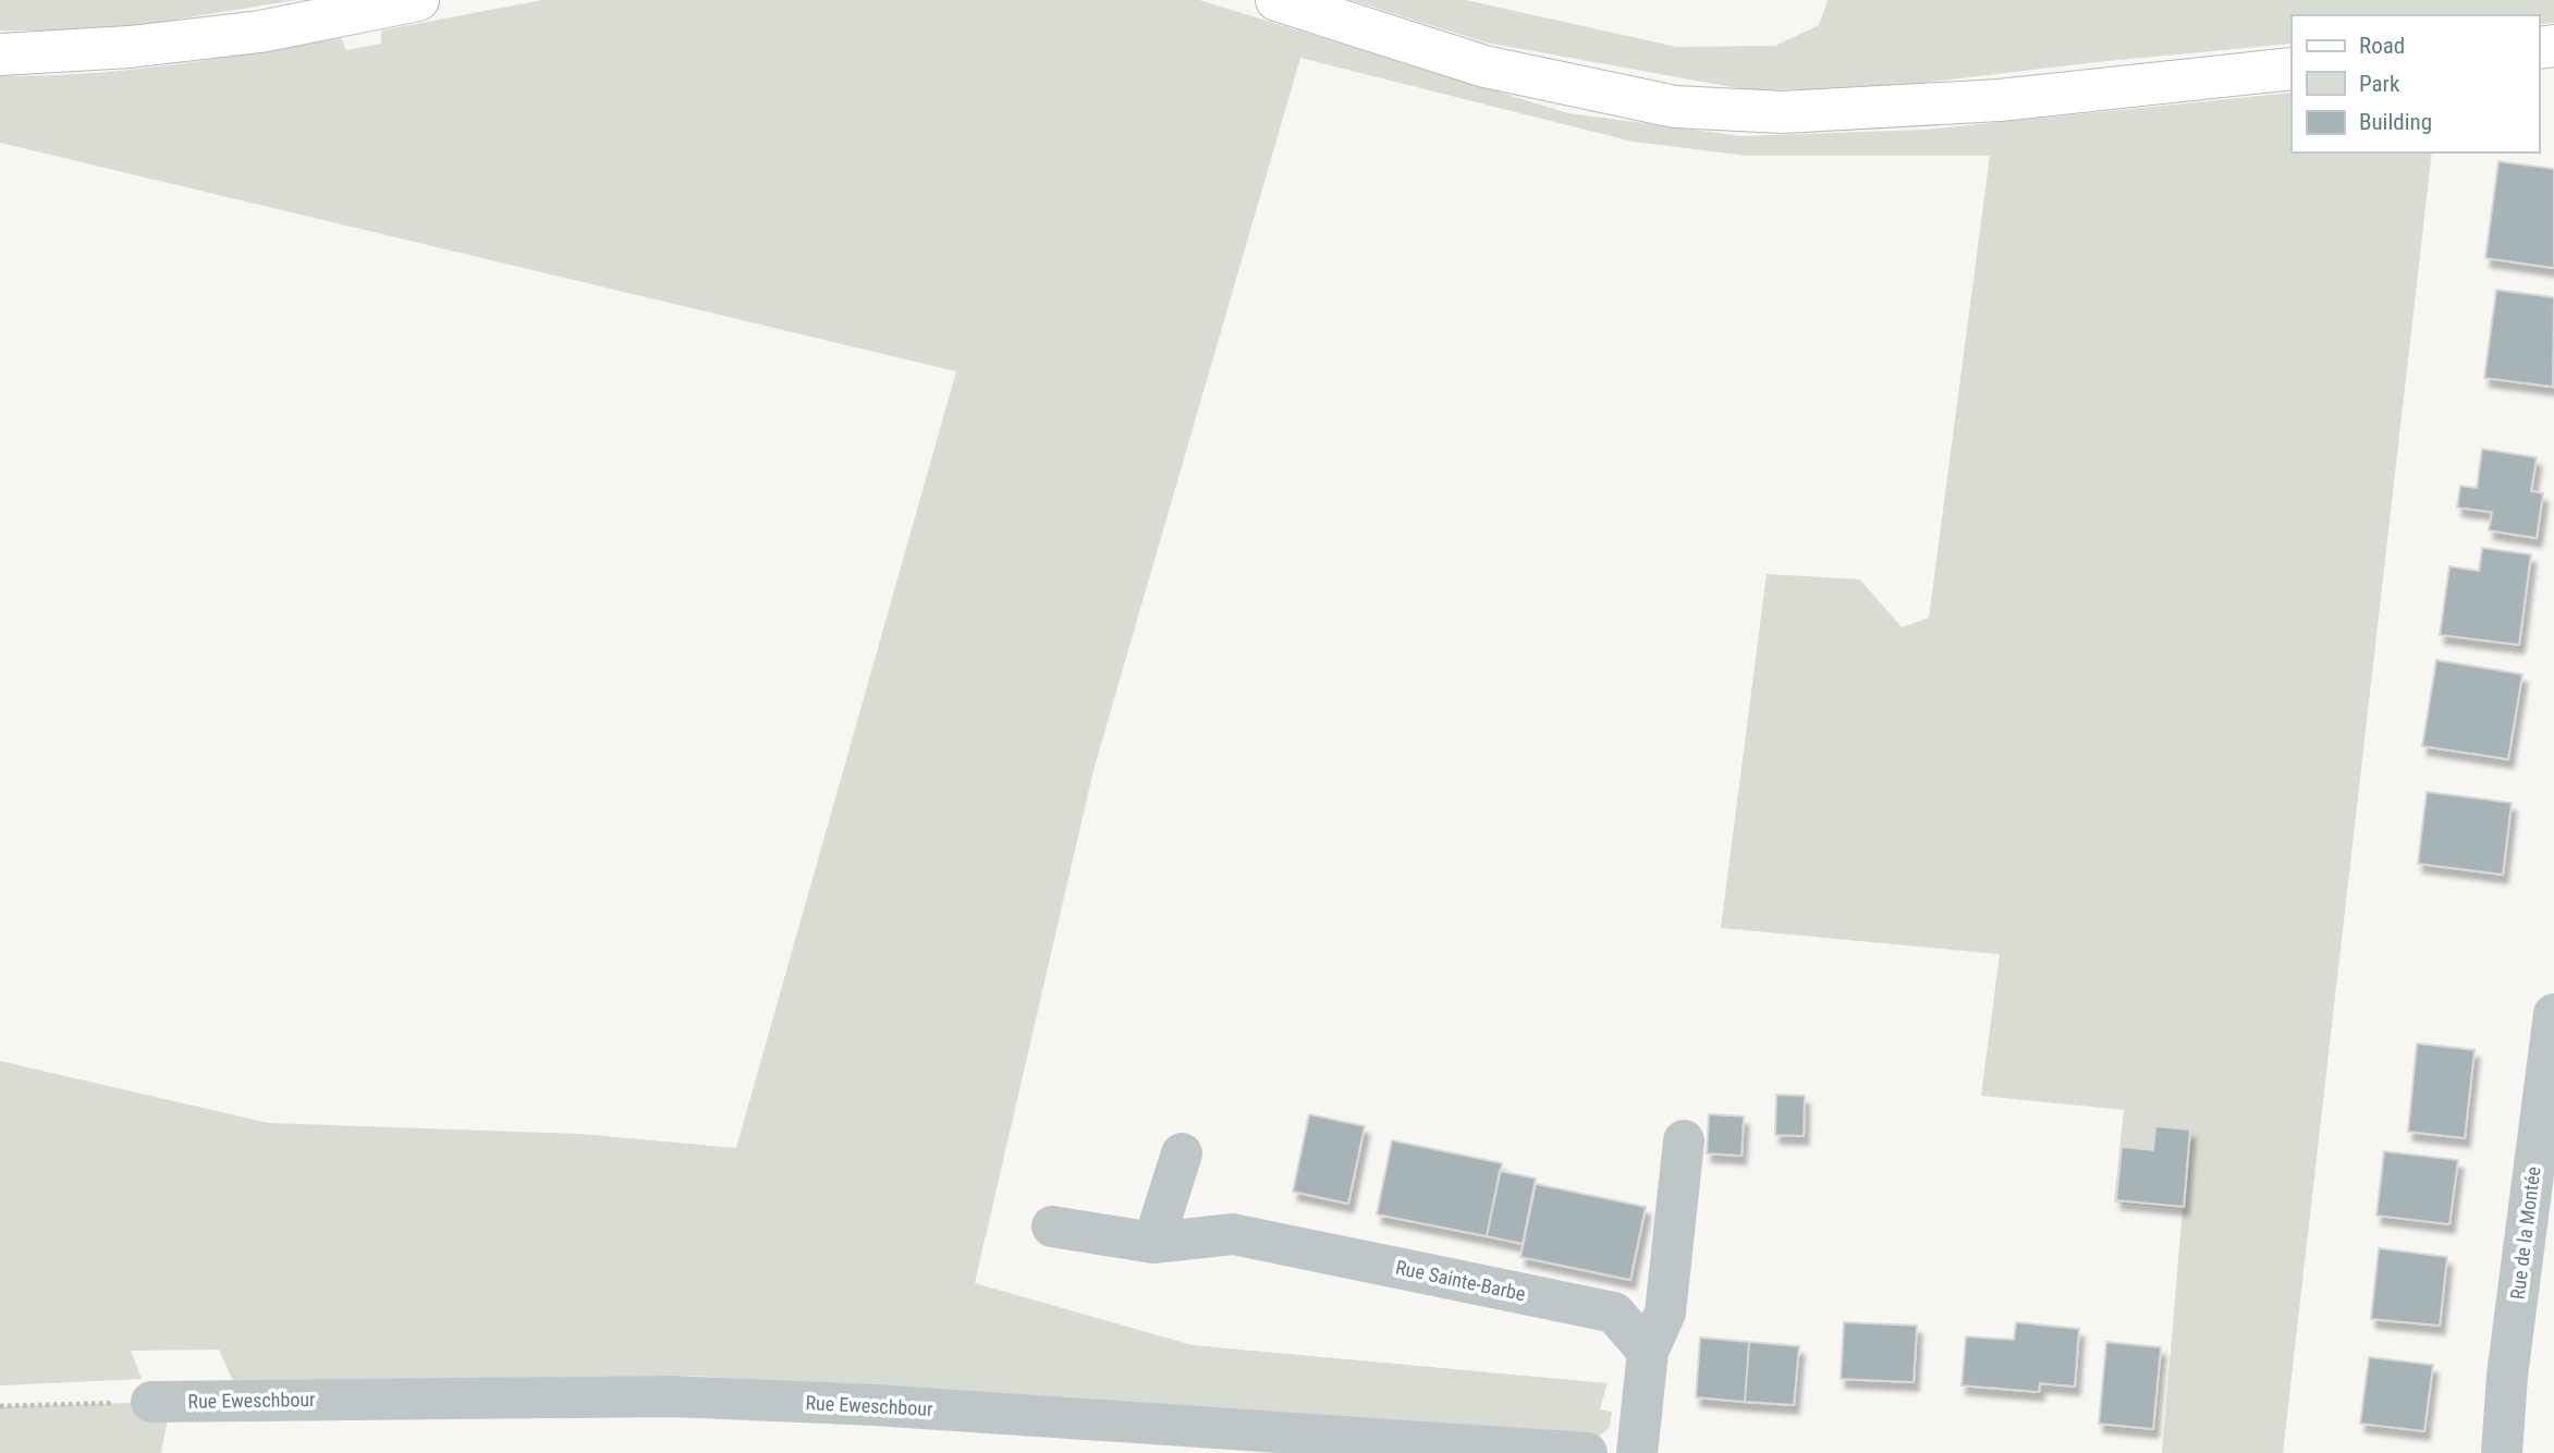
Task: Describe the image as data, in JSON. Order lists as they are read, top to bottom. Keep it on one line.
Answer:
{"streets":{"street":["Rue de la Montée","Rue Sainte-Barbe","Rue Eweschbour"]},"legend":["Road","Park","Building"]}
